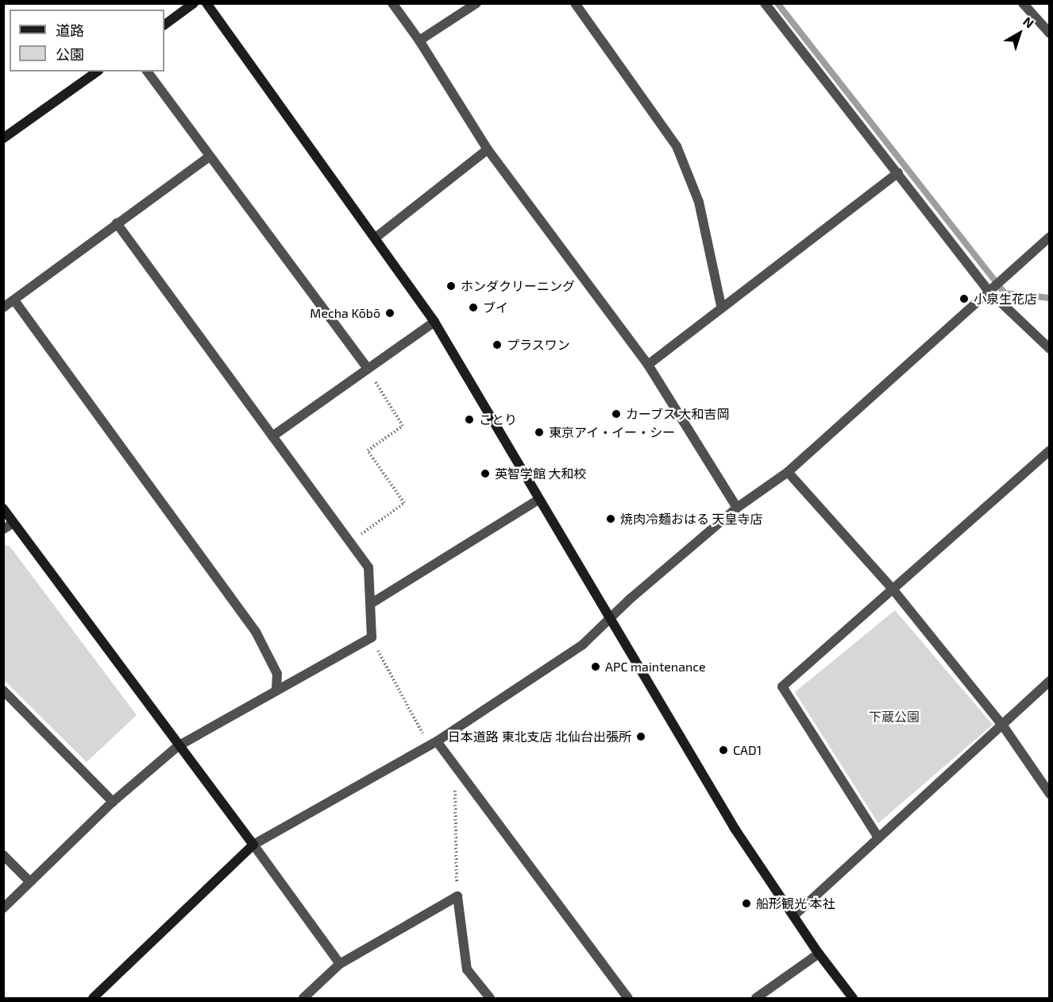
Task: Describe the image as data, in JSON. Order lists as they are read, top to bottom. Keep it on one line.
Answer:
{"parks":["下蔵公園"],"places":["ホンダクリーニング","小泉生花店","ブイ","Mecha Kōbō","プラスワン","カーブス 大和吉岡","ことり","東京アイ・イー・シー","英智学館 大和校","焼肉冷麺おはる 天皇寺店","APC maintenance","日本道路 東北支店 北仙台出張所","CAD1","船形観光 本社"],"legend":["道路","公園"],"north":"top right"}
